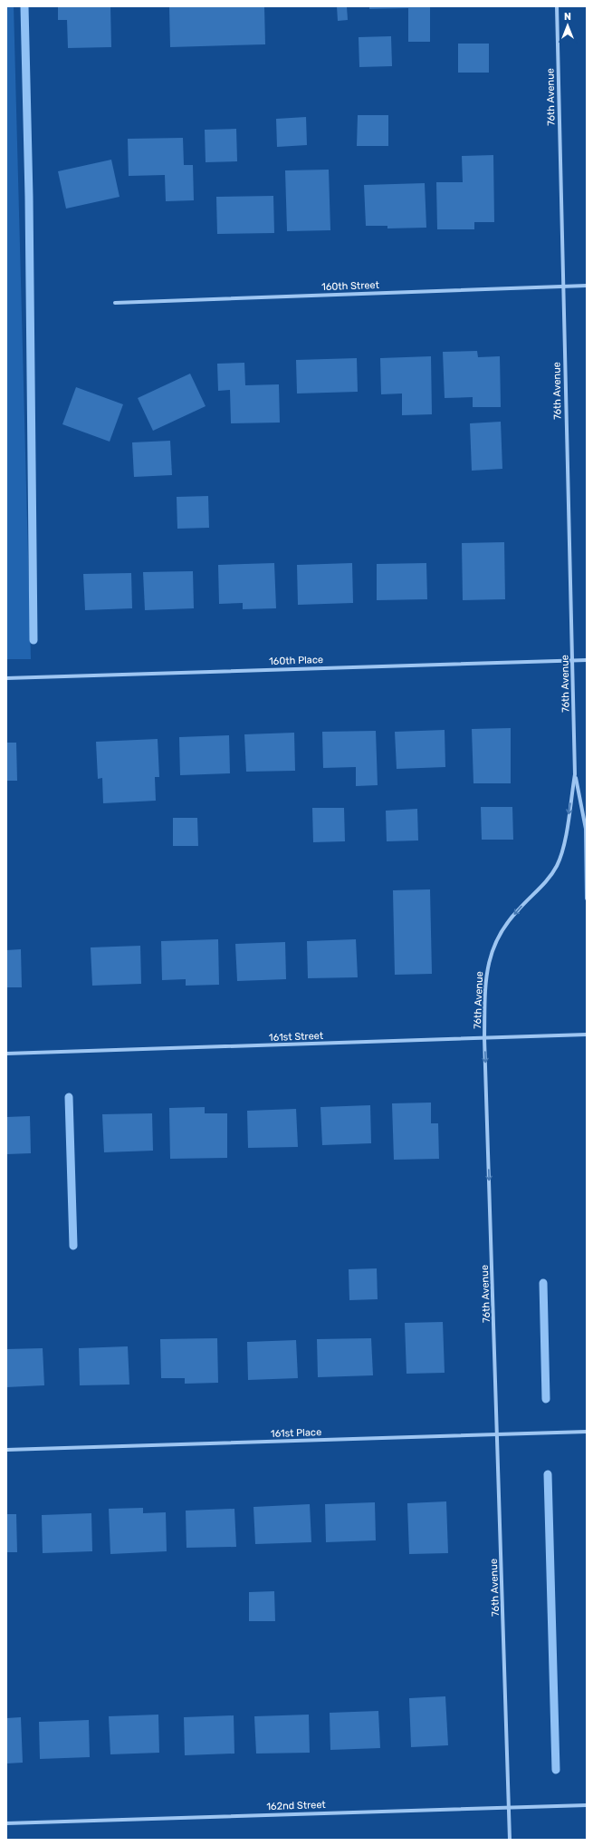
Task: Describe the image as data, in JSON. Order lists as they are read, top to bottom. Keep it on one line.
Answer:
{"streets":{"street":["76th Avenue","160th Street","160th Place","161st Street","161st Place","162nd Street"]},"crossings":[["76th Avenue","160th Street"],["76th Avenue","160th Place"],["76th Avenue","161st Street"],["76th Avenue","161st Place"],["76th Avenue","162nd Street"]],"north":"top"}
